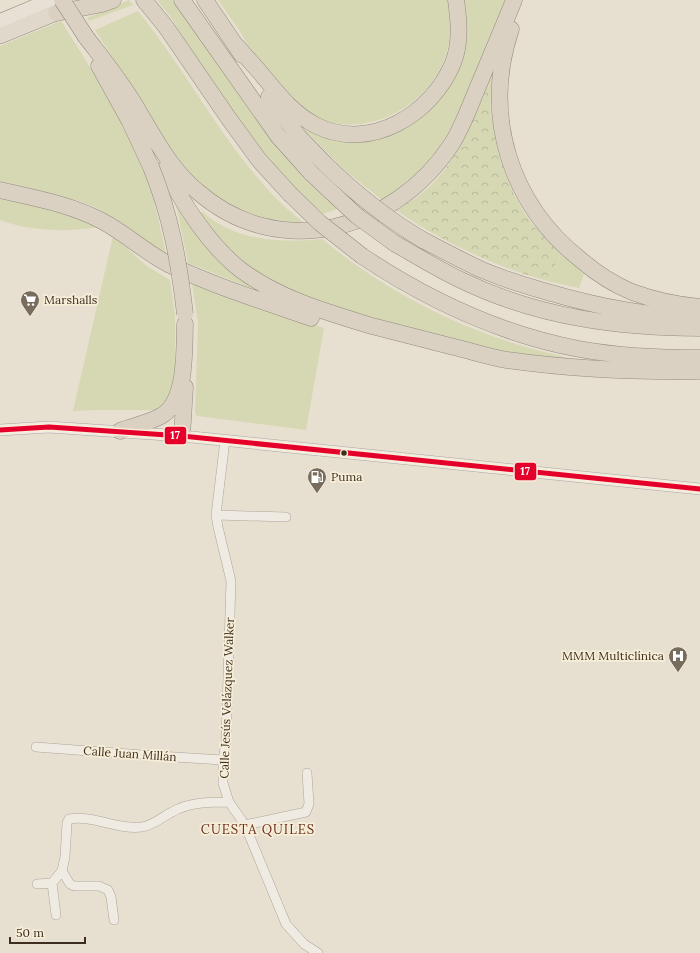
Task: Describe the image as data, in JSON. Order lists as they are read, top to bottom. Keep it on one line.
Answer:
{"streets":{"street":["Calle Jesús Velázquez Walker","Calle Juan Millán"]},"crossings":[["Calle Jesús Velázquez Walker","Calle Juan Millán"]],"districts":["CUESTA QUILES"],"places":{"supermarket":["Marshalls"],"fuel station":["Puma"],"hospital":["MMM Multiclínica"]},"lines":["transit line 17"],"scale_bar":"50 m"}
